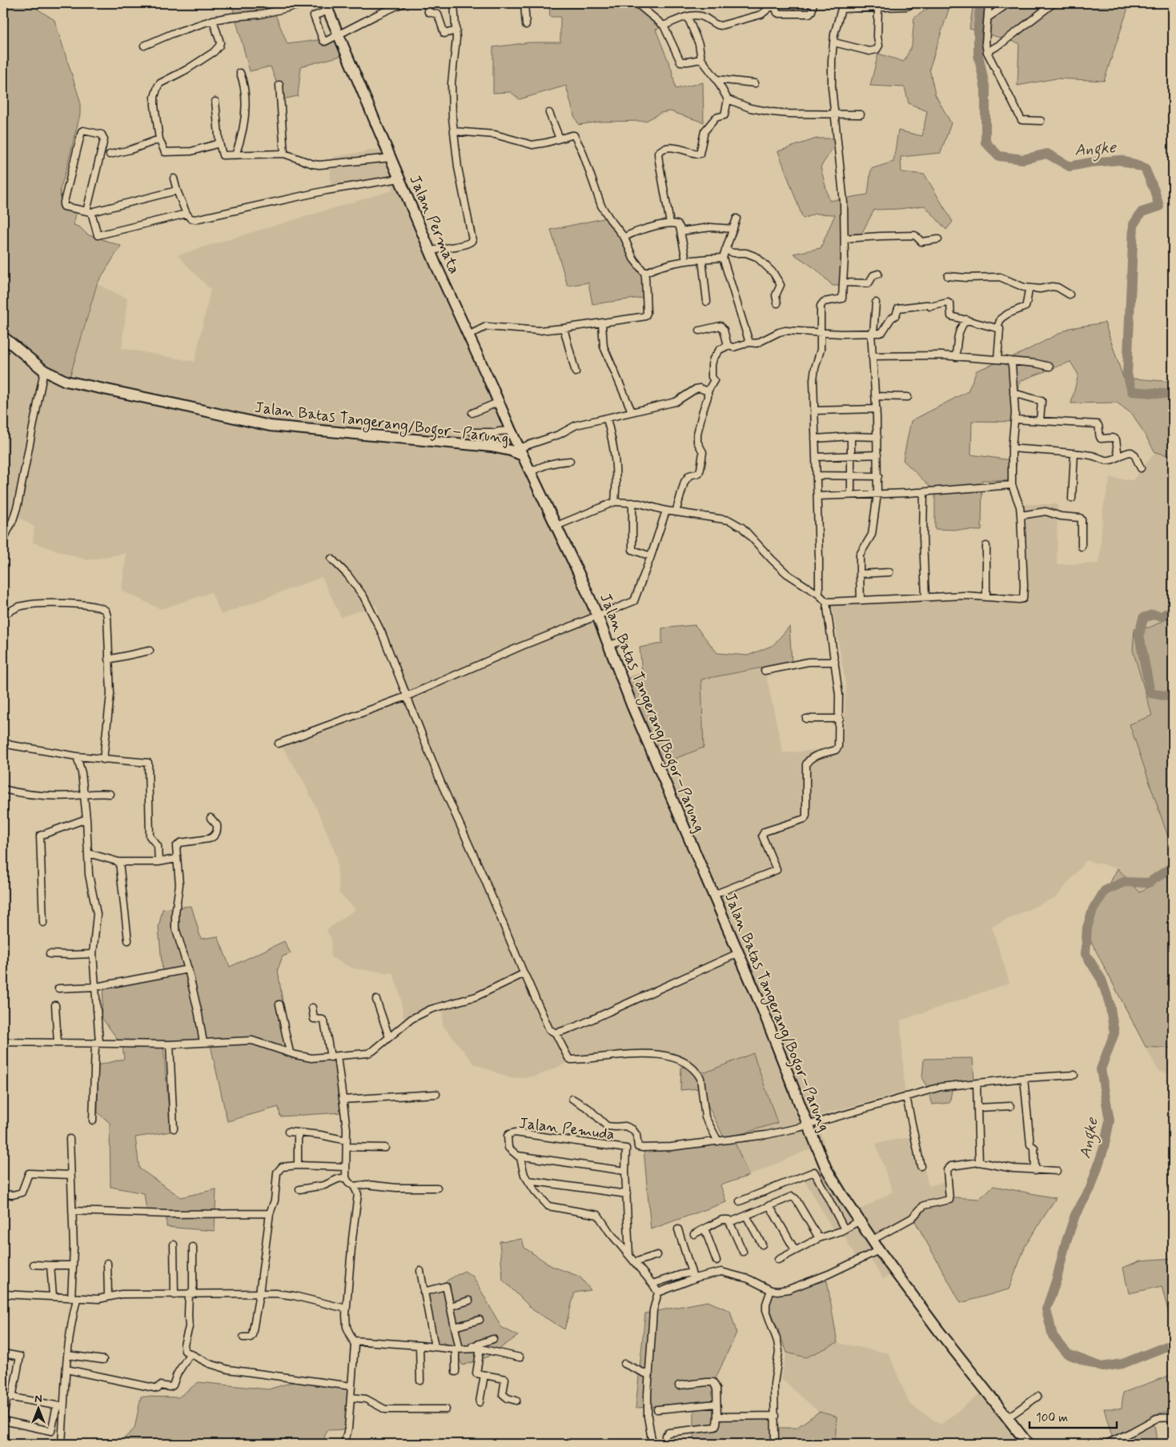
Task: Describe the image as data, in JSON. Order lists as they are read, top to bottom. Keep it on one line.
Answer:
{"streets":{"main road":["Jalan Permata","Jalan Batas Tangerang/Bogor–Parung"],"street":["Jalan Pemuda"]},"crossings":[["Jalan Permata","Jalan Batas Tangerang/Bogor–Parung"]],"water":["Angke"],"scale_bar":"100 m","north":"top"}
